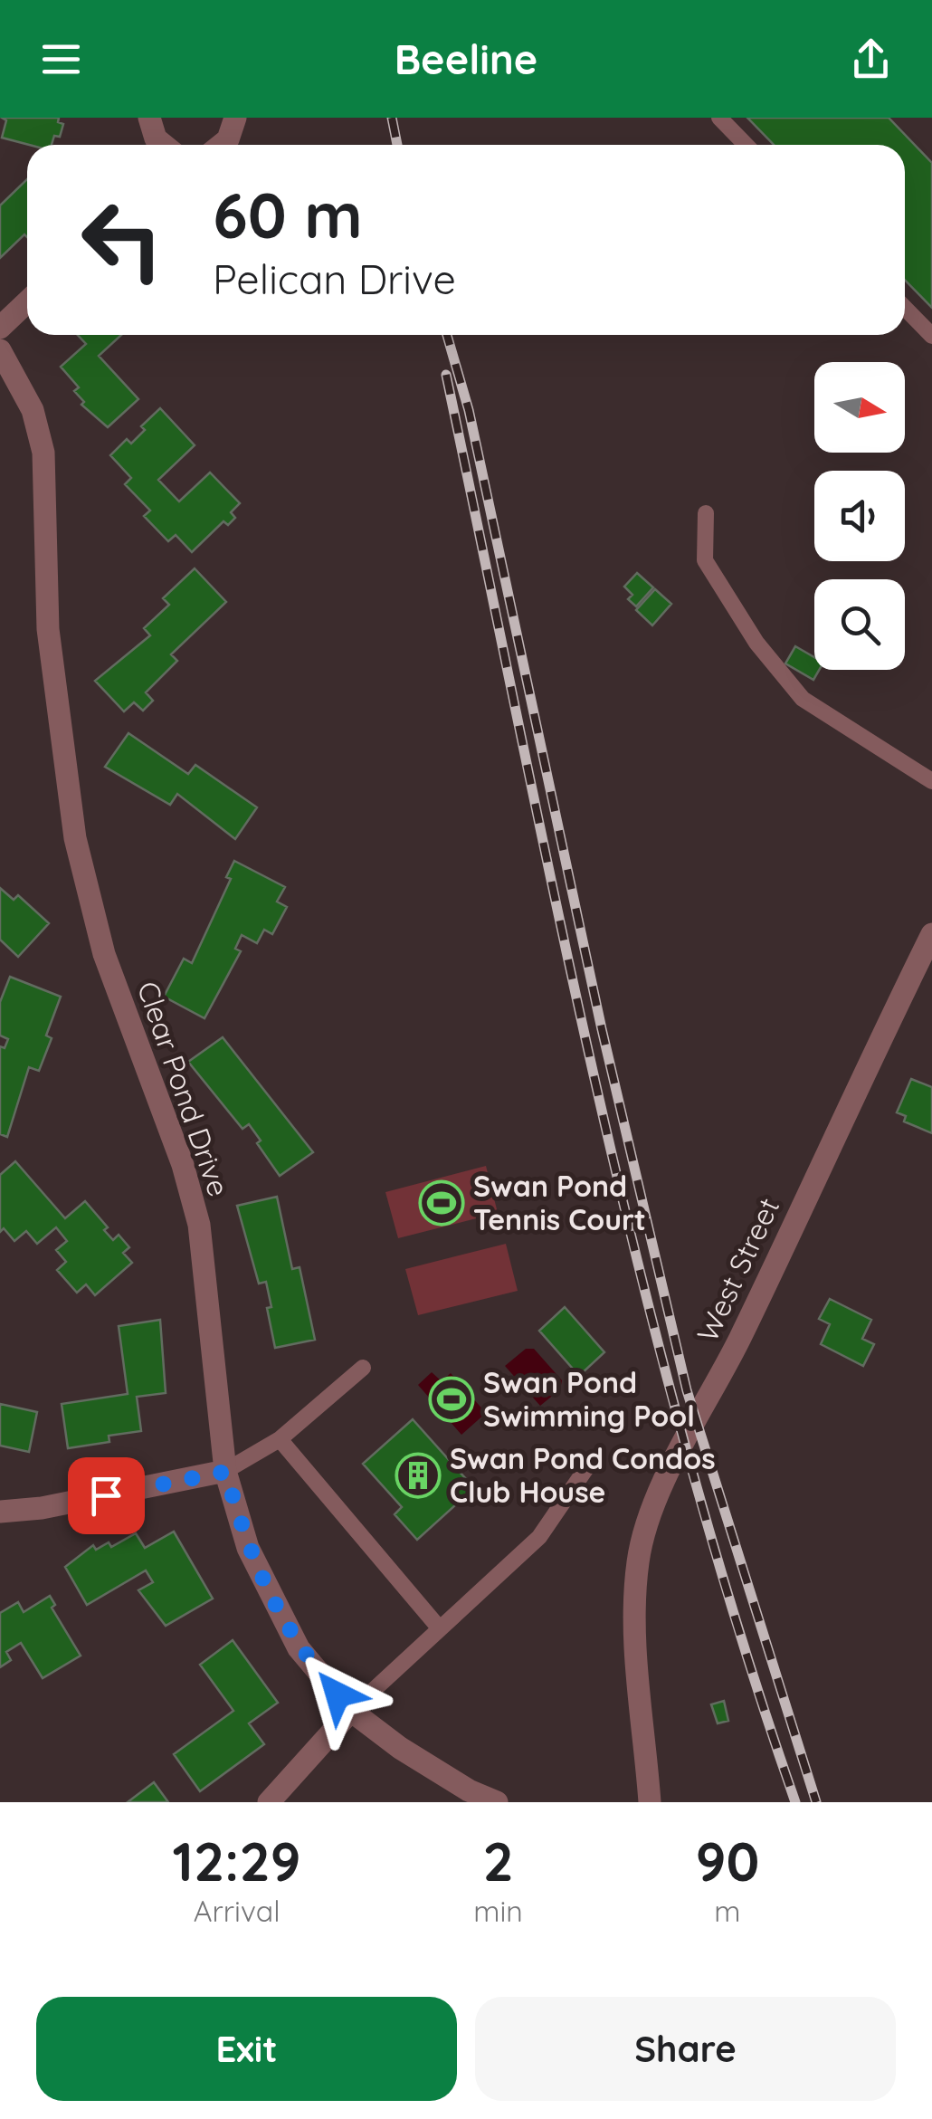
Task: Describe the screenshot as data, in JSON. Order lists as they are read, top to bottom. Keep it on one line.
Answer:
{"streets":{"street":["Clear Pond Drive","West Street"]},"places":{"sports":["Swan Pond Tennis Court","Swan Pond Swimming Pool"],"building":["Swan Pond Condos Club House"]},"north":"right","page":{"header":"Beeline","turn":["60 m","Pelican Drive"],"eta":["12:29","Arrival","2","min","90","m"],"buttons":["Exit","Share"]}}
